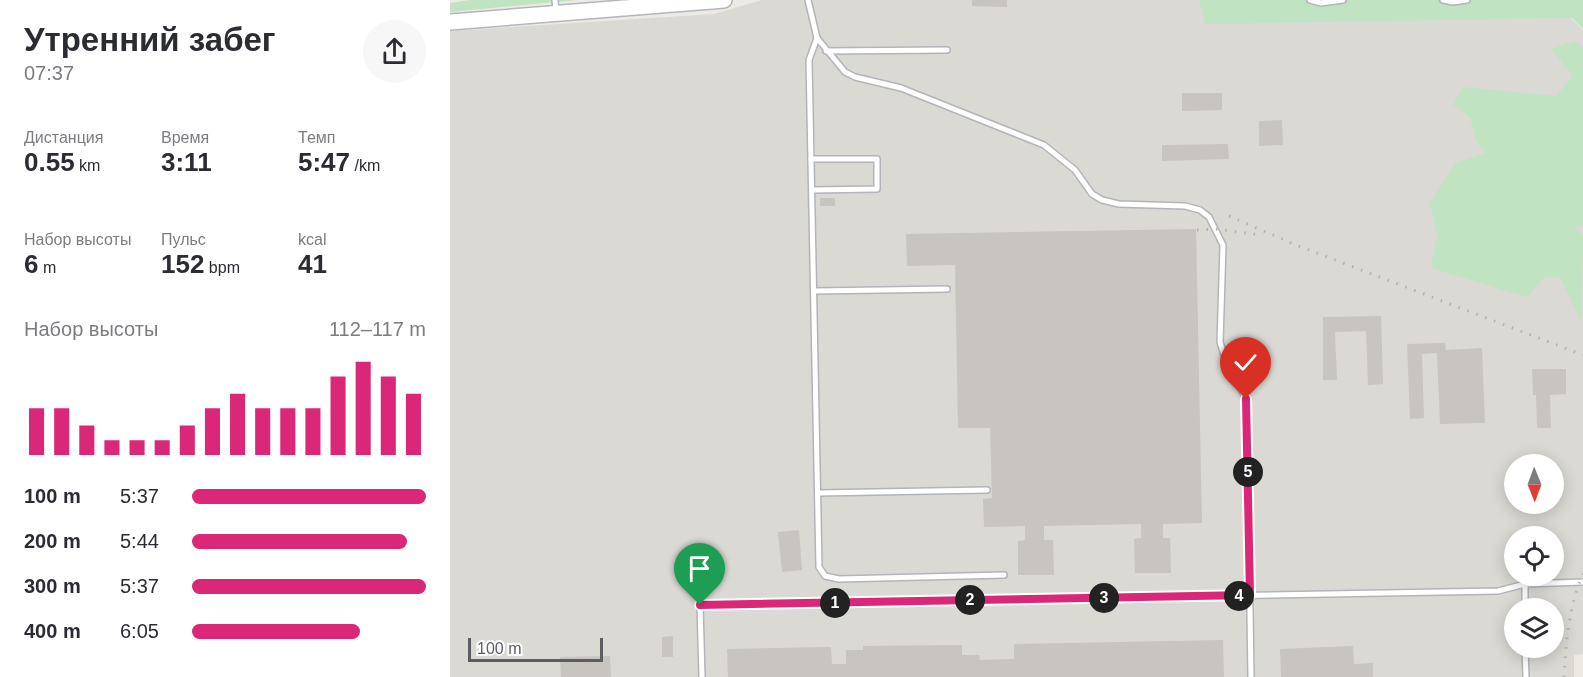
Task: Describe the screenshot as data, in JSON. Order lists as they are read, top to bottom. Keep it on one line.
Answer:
{"scale_bar":"100 m","north":"bottom","page":{"heading":["Утренний забег","07:37"],"stats":[["Дистанция","0.55 km"],["Время","3:11"],["Темп","5:47 /km"],["Набор высоты","6 m"],["Пульс","152 bpm"],["kcal","41"]],"chart":["Набор высоты","112–117 m"],"pins":["5","4","3","2","1"],"list":[{"name":"100 m","note":"5:37"},{"name":"200 m","note":"5:44"},{"name":"300 m","note":"5:37"},{"name":"400 m","note":"6:05"}],"scale":"100 m"}}
